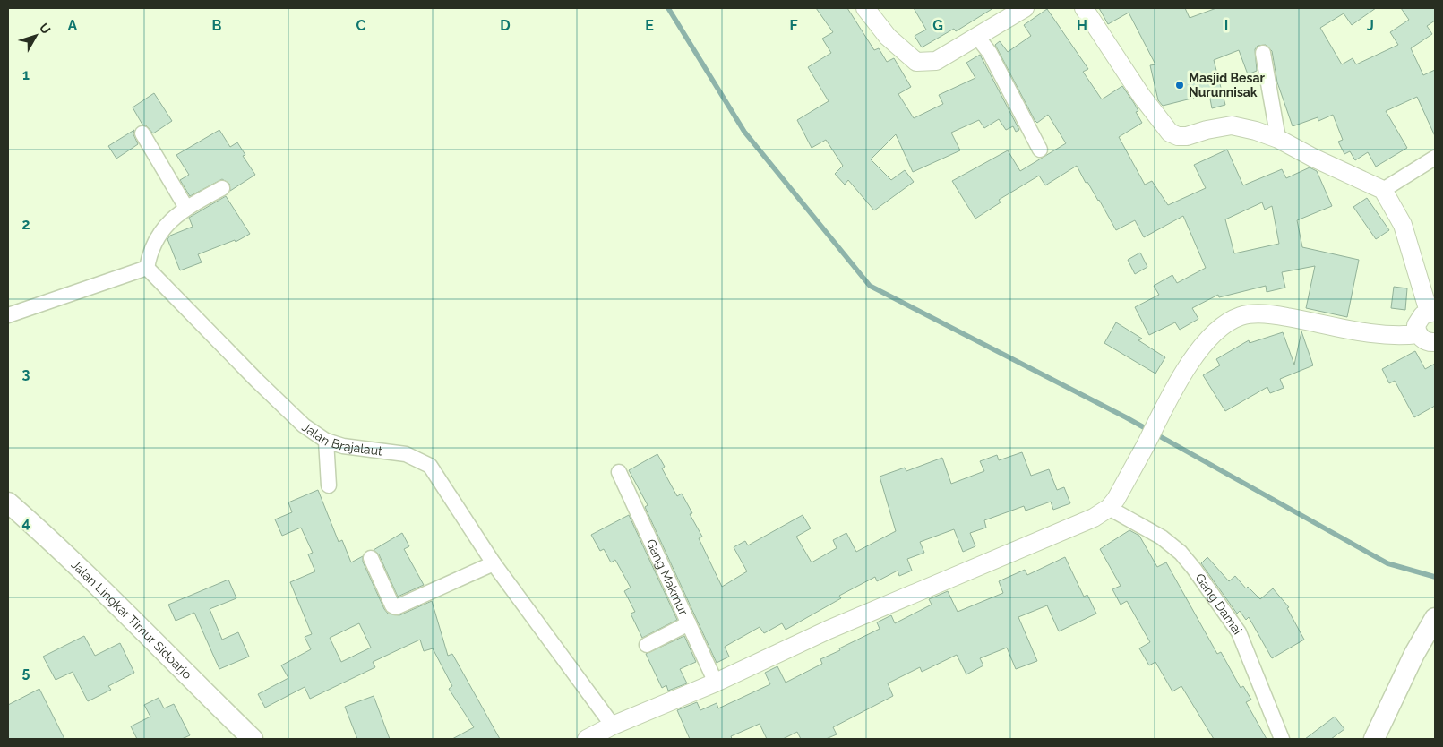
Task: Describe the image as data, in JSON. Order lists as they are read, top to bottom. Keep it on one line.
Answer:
{"streets":{"main road":["Jalan Lingkar Timur Sidoarjo"],"street":["Jalan Brajalaut","Gang Makmur","Gang Damai"]},"places":["Masjid Besar Nurunnisak"],"north":"top right","grid":{"columns":["A","B","C","D","E","F","G","H","I","J"],"rows":["1","2","3","4","5"]}}
